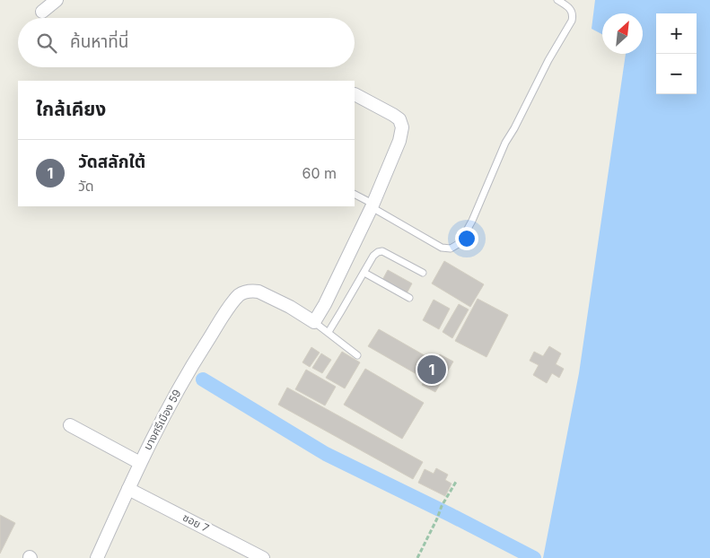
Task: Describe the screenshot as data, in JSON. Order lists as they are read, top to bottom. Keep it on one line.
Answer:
{"streets":{"street":["บางศรีเมือง 59","ซอย 7"]},"crossings":[["บางศรีเมือง 59","ซอย 7"]],"north":"top right","page":{"map_buttons":["+","−"],"search":"ค้นหาที่นี่","heading":"ใกล้เคียง","list":[{"mark":"1","name":"วัดสลักใต้","note":"วัด","value":"60 m"}],"pins":"1"}}
